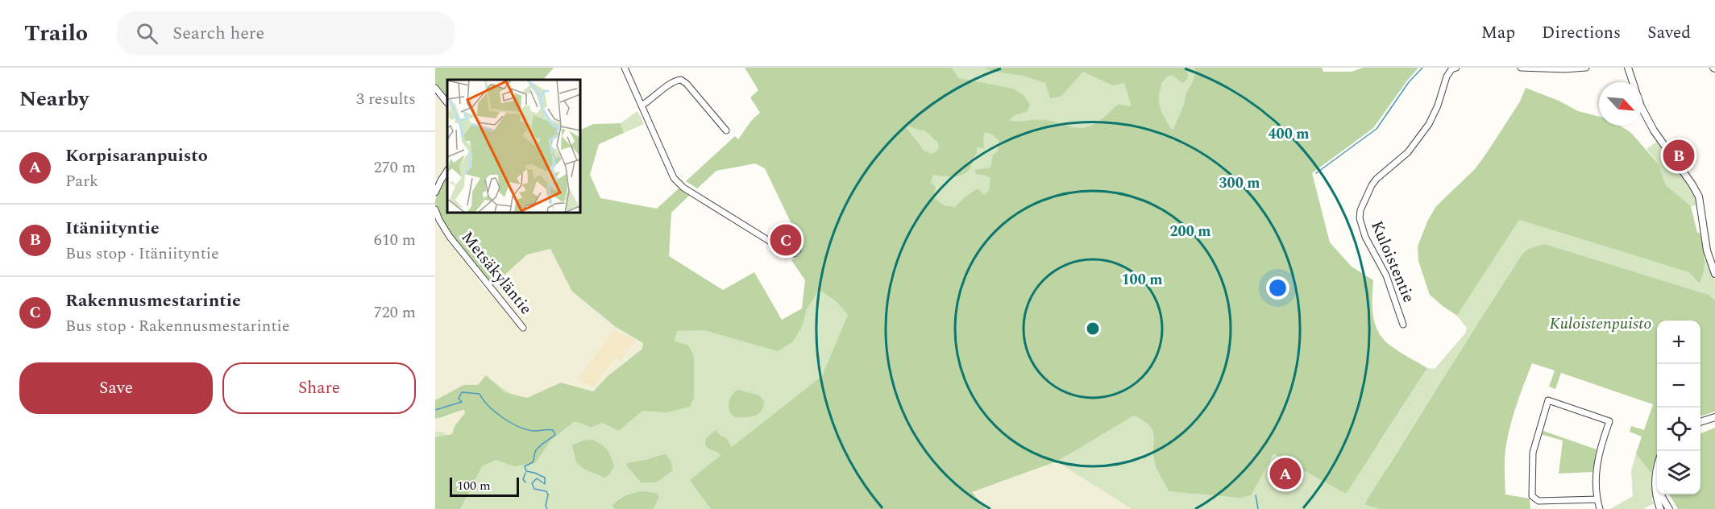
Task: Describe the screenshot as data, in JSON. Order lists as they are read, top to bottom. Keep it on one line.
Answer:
{"streets":{"street":["Kuloistentie","Metsäkyläntie"]},"parks":["Kuloistenpuisto"],"scale_bar":"100 m","north":"bottom right","page":{"header":"Trailo","search":"Search here","nav":["Map","Directions","Saved"],"heading":["Nearby","3 results"],"list":[{"mark":"A","name":"Korpisaranpuisto","note":"Park","value":"270 m"},{"mark":"B","name":"Itäniityntie","note":"Bus stop · Itäniityntie","value":"610 m"},{"mark":"C","name":"Rakennusmestarintie","note":"Bus stop · Rakennusmestarintie","value":"720 m"}],"pins":["B","C","A"],"map_buttons":["+","−"],"buttons":["Save","Share"],"scale":"100 m"},"rings":["400 m","300 m","200 m","100 m"]}
